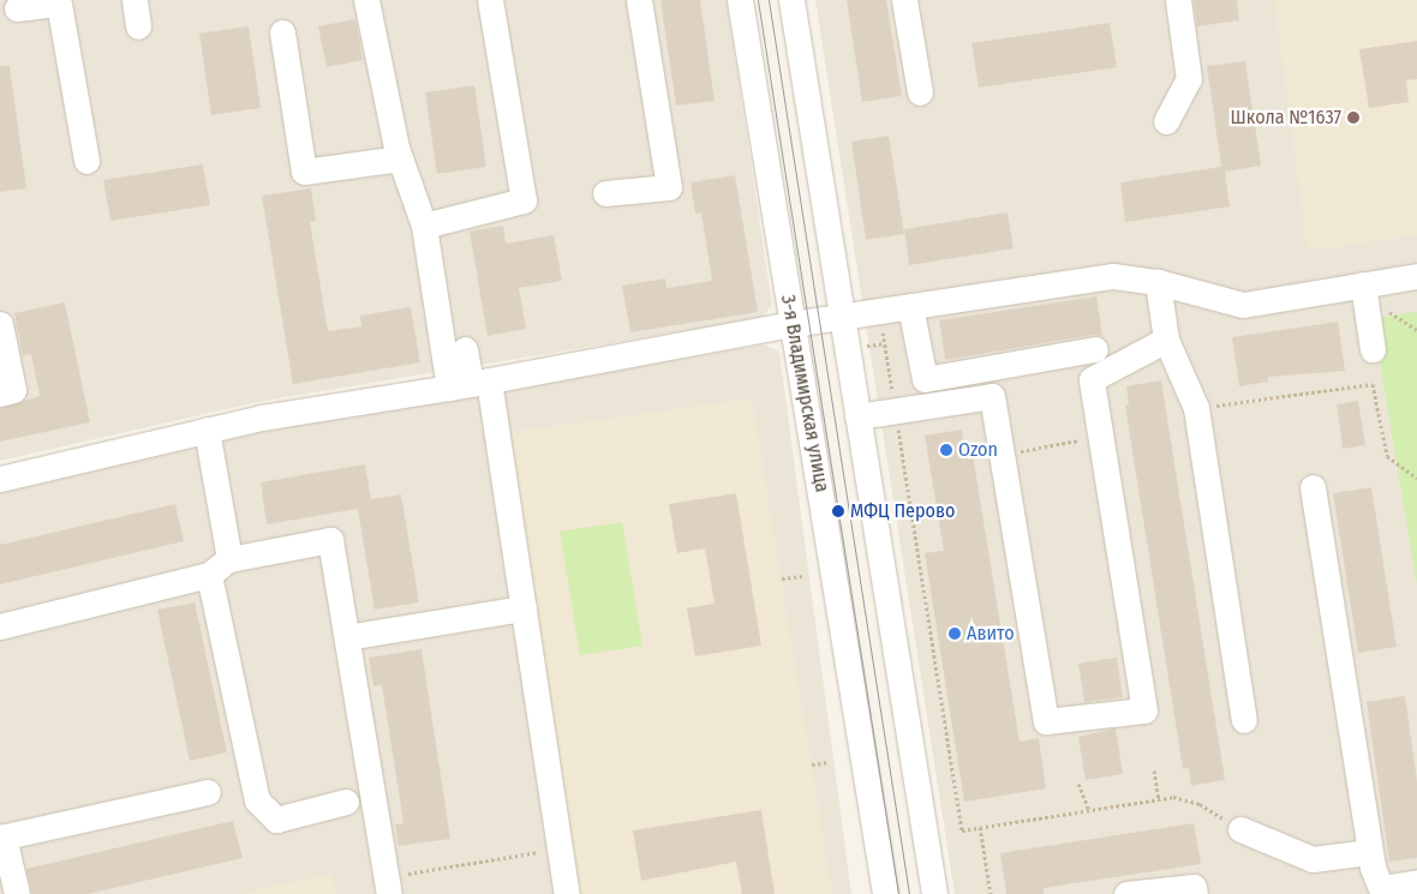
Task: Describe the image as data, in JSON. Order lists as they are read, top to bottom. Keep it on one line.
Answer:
{"streets":{"street":["3-я Владимирская улица"]},"places":["Школа №1637","Ozon","МФЦ Перово","Авито"]}
